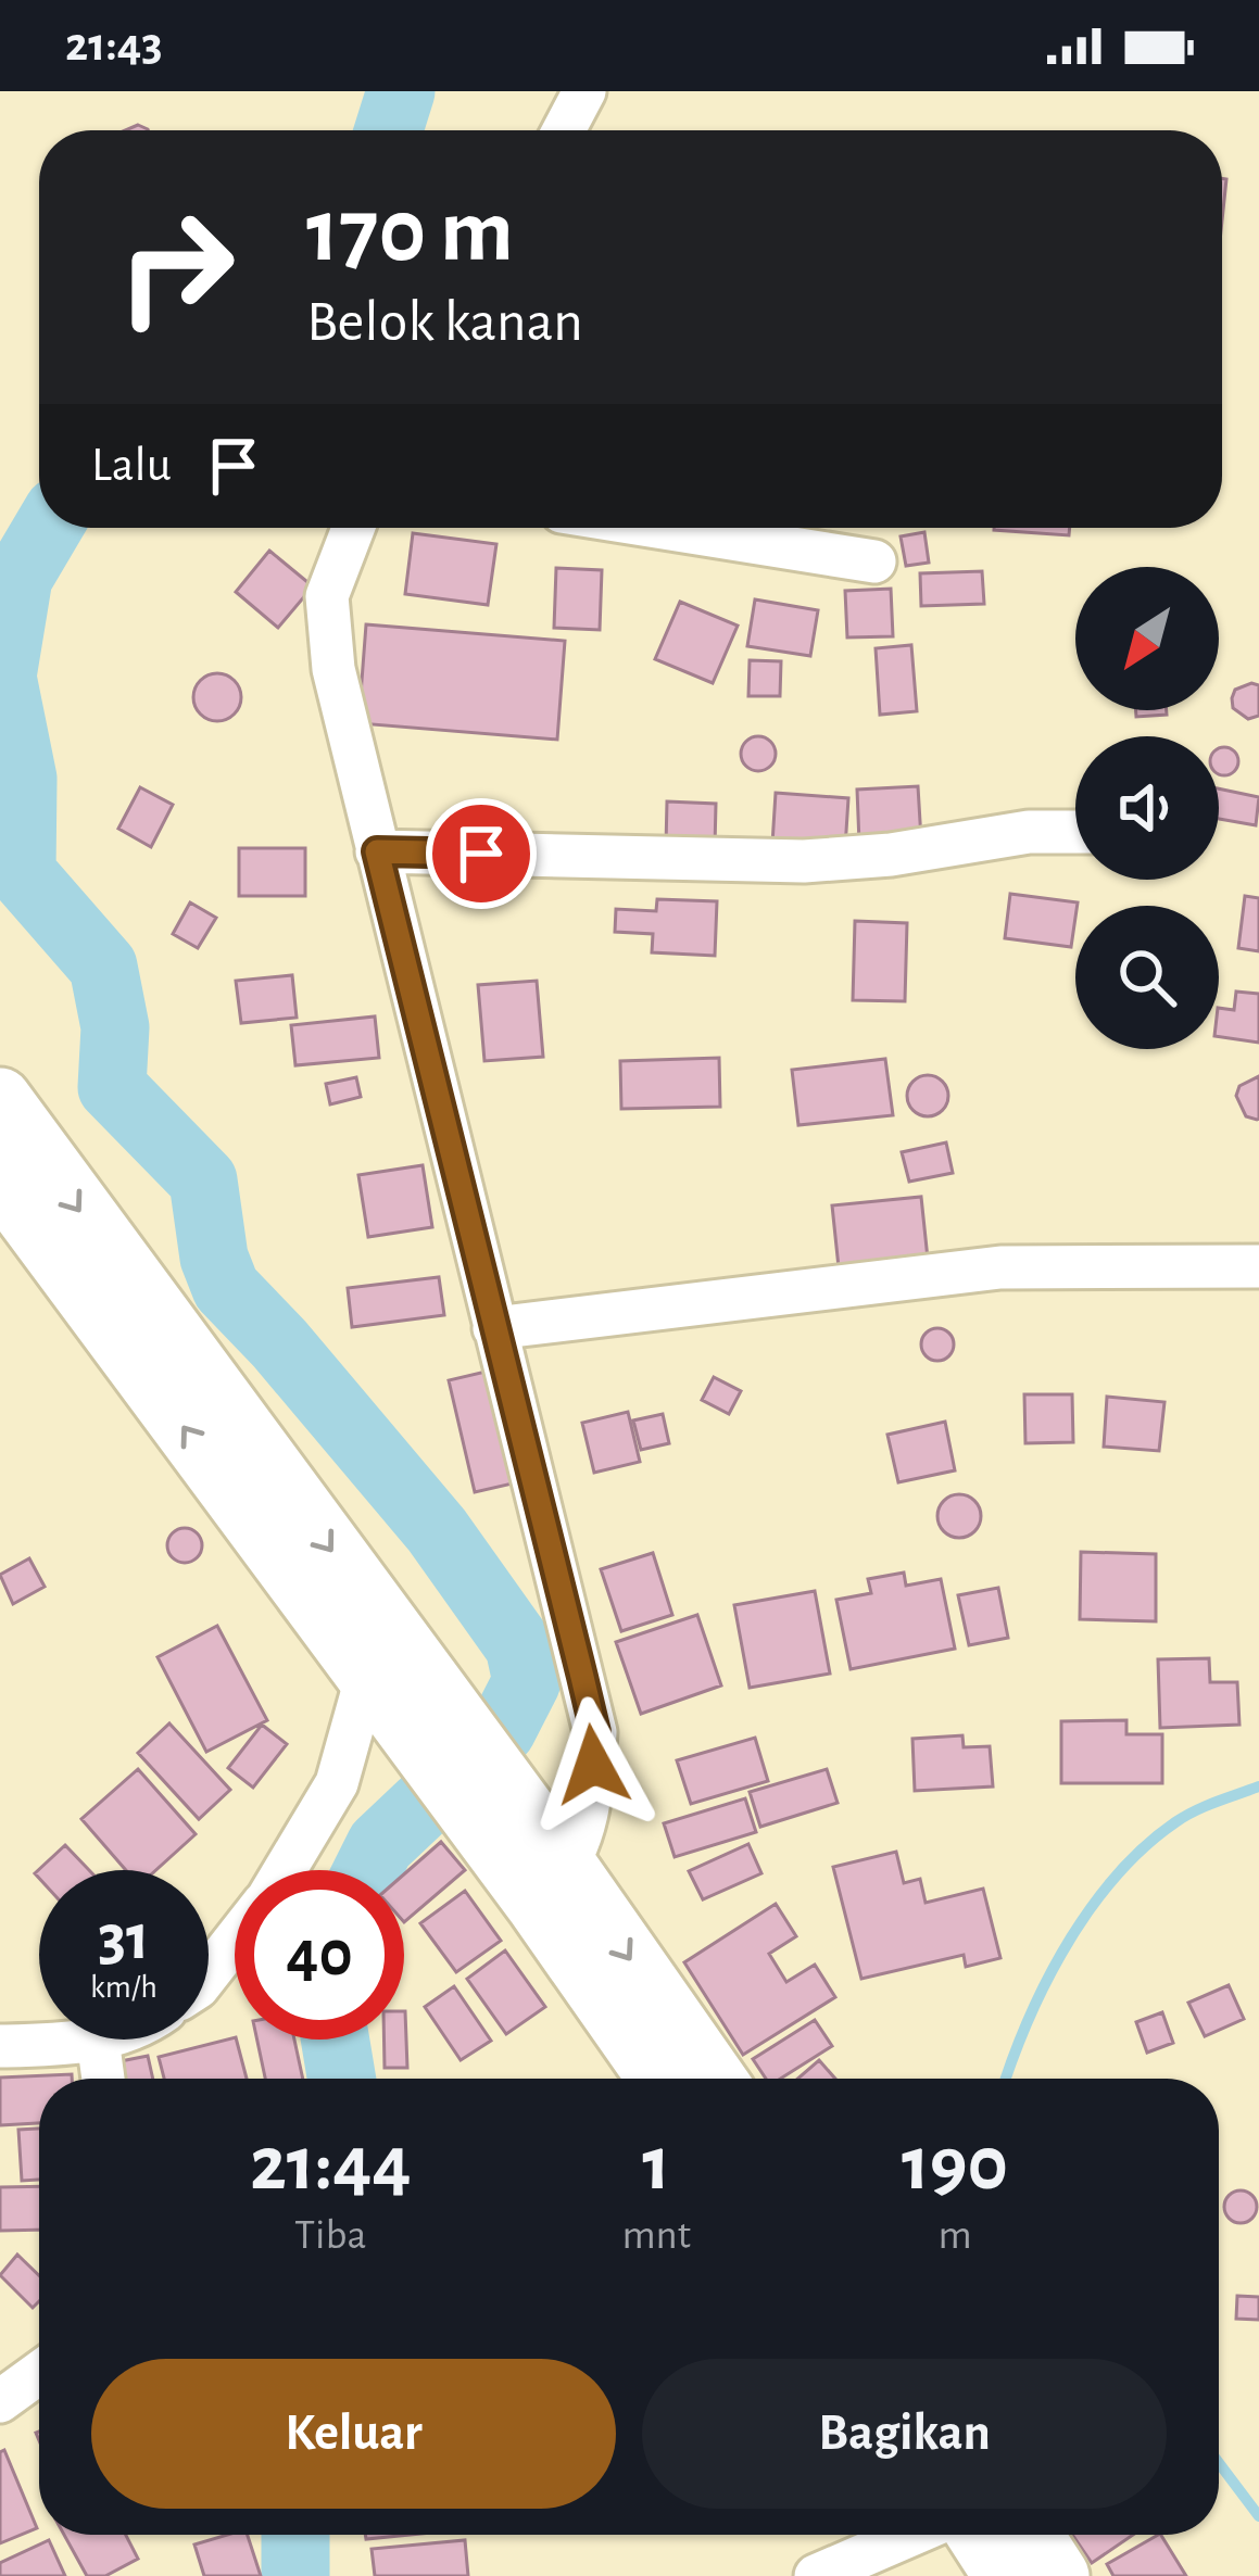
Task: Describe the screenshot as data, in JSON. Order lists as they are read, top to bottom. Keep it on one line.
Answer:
{"north":"bottom left","page":{"status":"21:43","turn":["170 m","Belok kanan"],"then":"Lalu","speed":"31 km/h","limit":"40","eta":["21:44","Tiba","1","mnt","190","m"],"buttons":["Keluar","Bagikan"]}}
